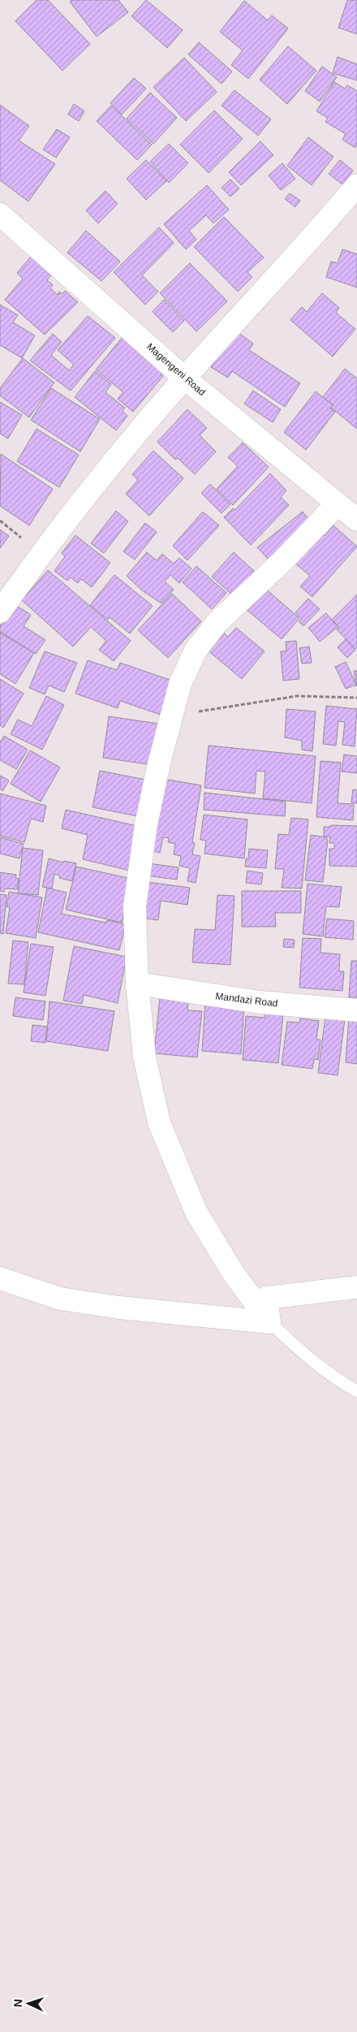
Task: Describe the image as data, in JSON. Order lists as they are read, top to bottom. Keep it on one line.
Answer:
{"streets":{"street":["Magengeni Road","Mandazi Road"]},"north":"left"}
